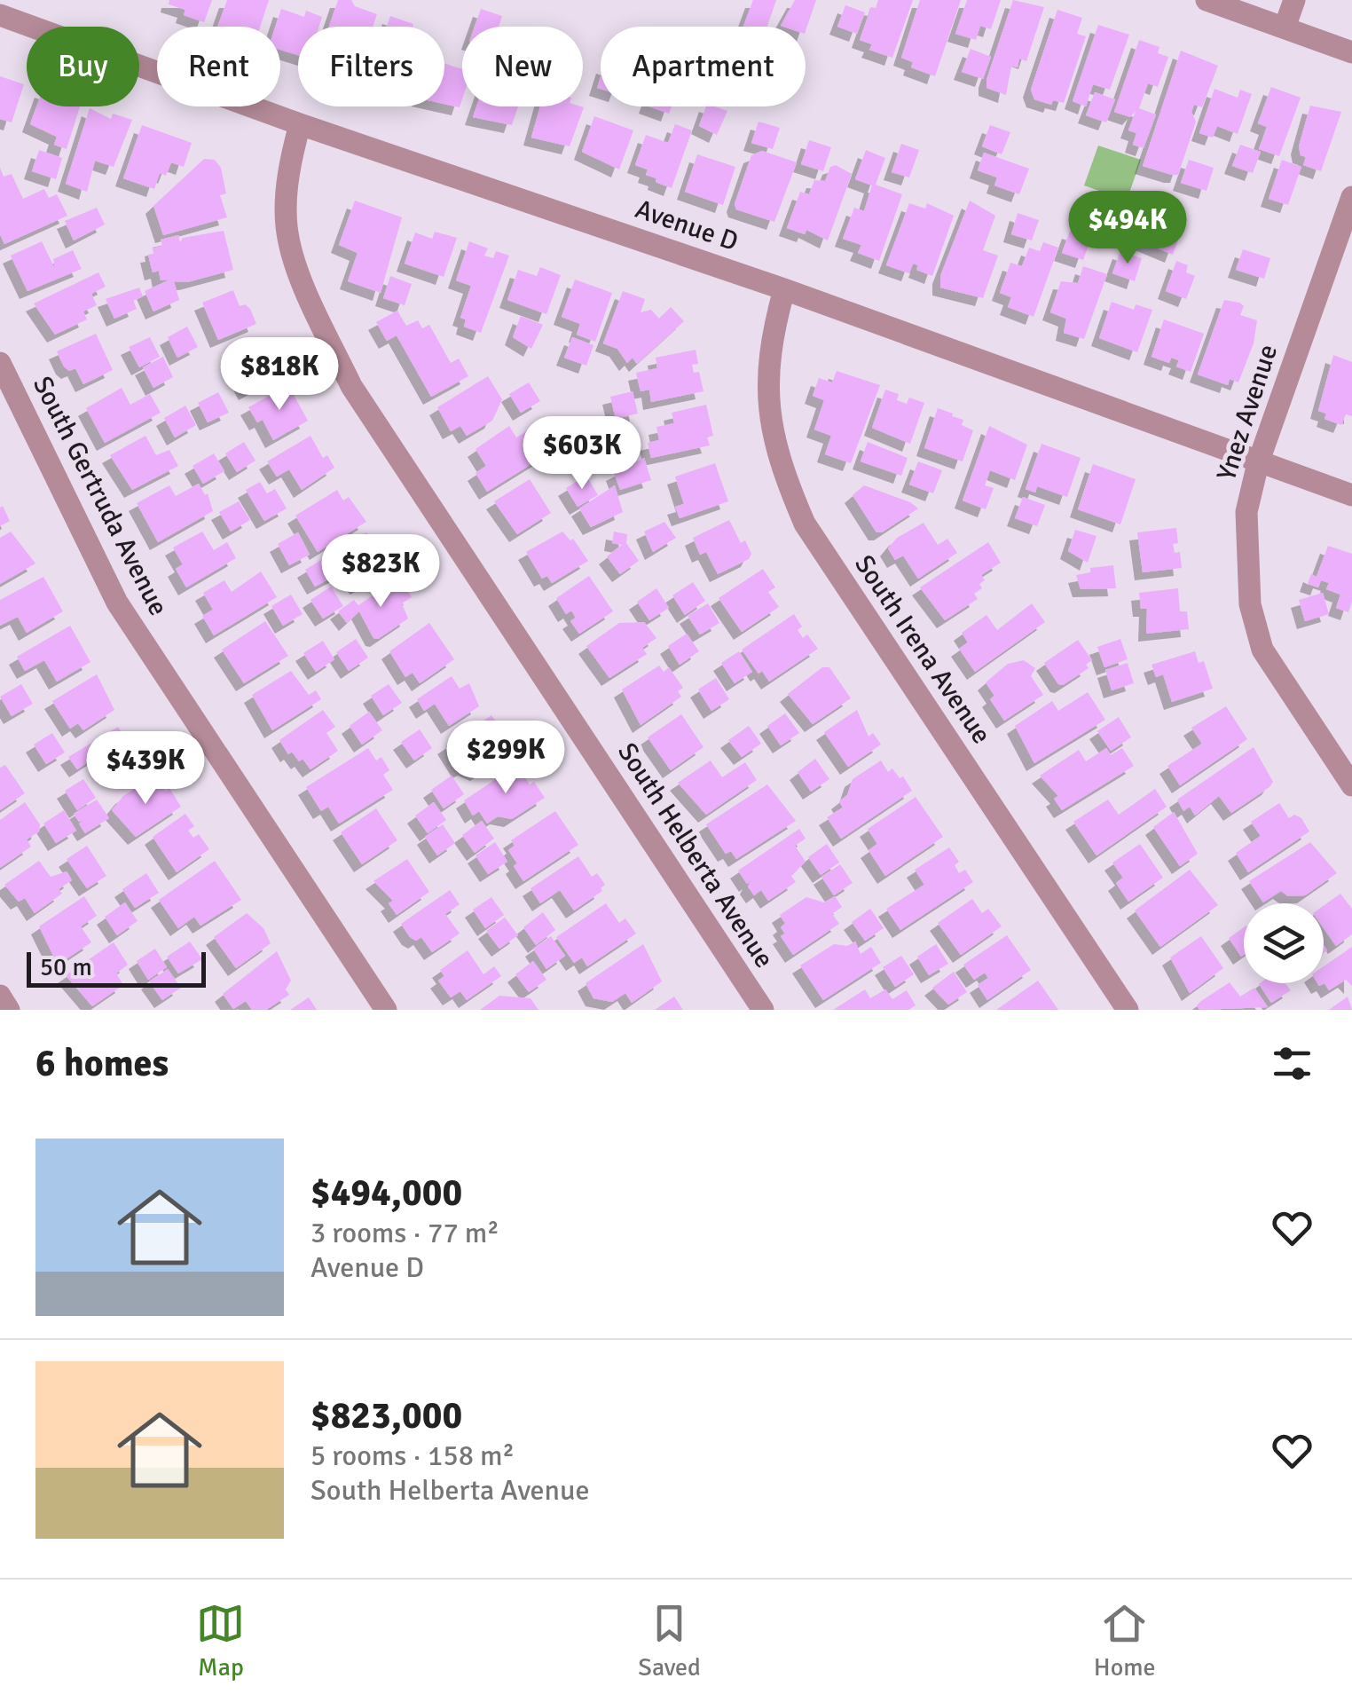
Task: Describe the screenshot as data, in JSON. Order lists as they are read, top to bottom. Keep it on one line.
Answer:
{"streets":{"street":["Avenue D","Ynez Avenue","South Gertruda Avenue","South Irena Avenue","South Helberta Avenue"]},"crossings":[["Avenue D","Ynez Avenue"],["Avenue D","South Irena Avenue"],["Avenue D","South Helberta Avenue"]],"scale_bar":"50 m","page":{"chip":["Buy","Rent","Filters","New","Apartment"],"price":["$494K","$818K","$603K","$823K","$299K","$439K"],"scale":"50 m","heading":"6 homes","list":[{"name":"$494,000","note":"3 rooms · 77 m² · Avenue D"},{"name":"$823,000","note":"5 rooms · 158 m² · South Helberta Avenue"}],"tabs":["Map","Saved","Home"]}}
